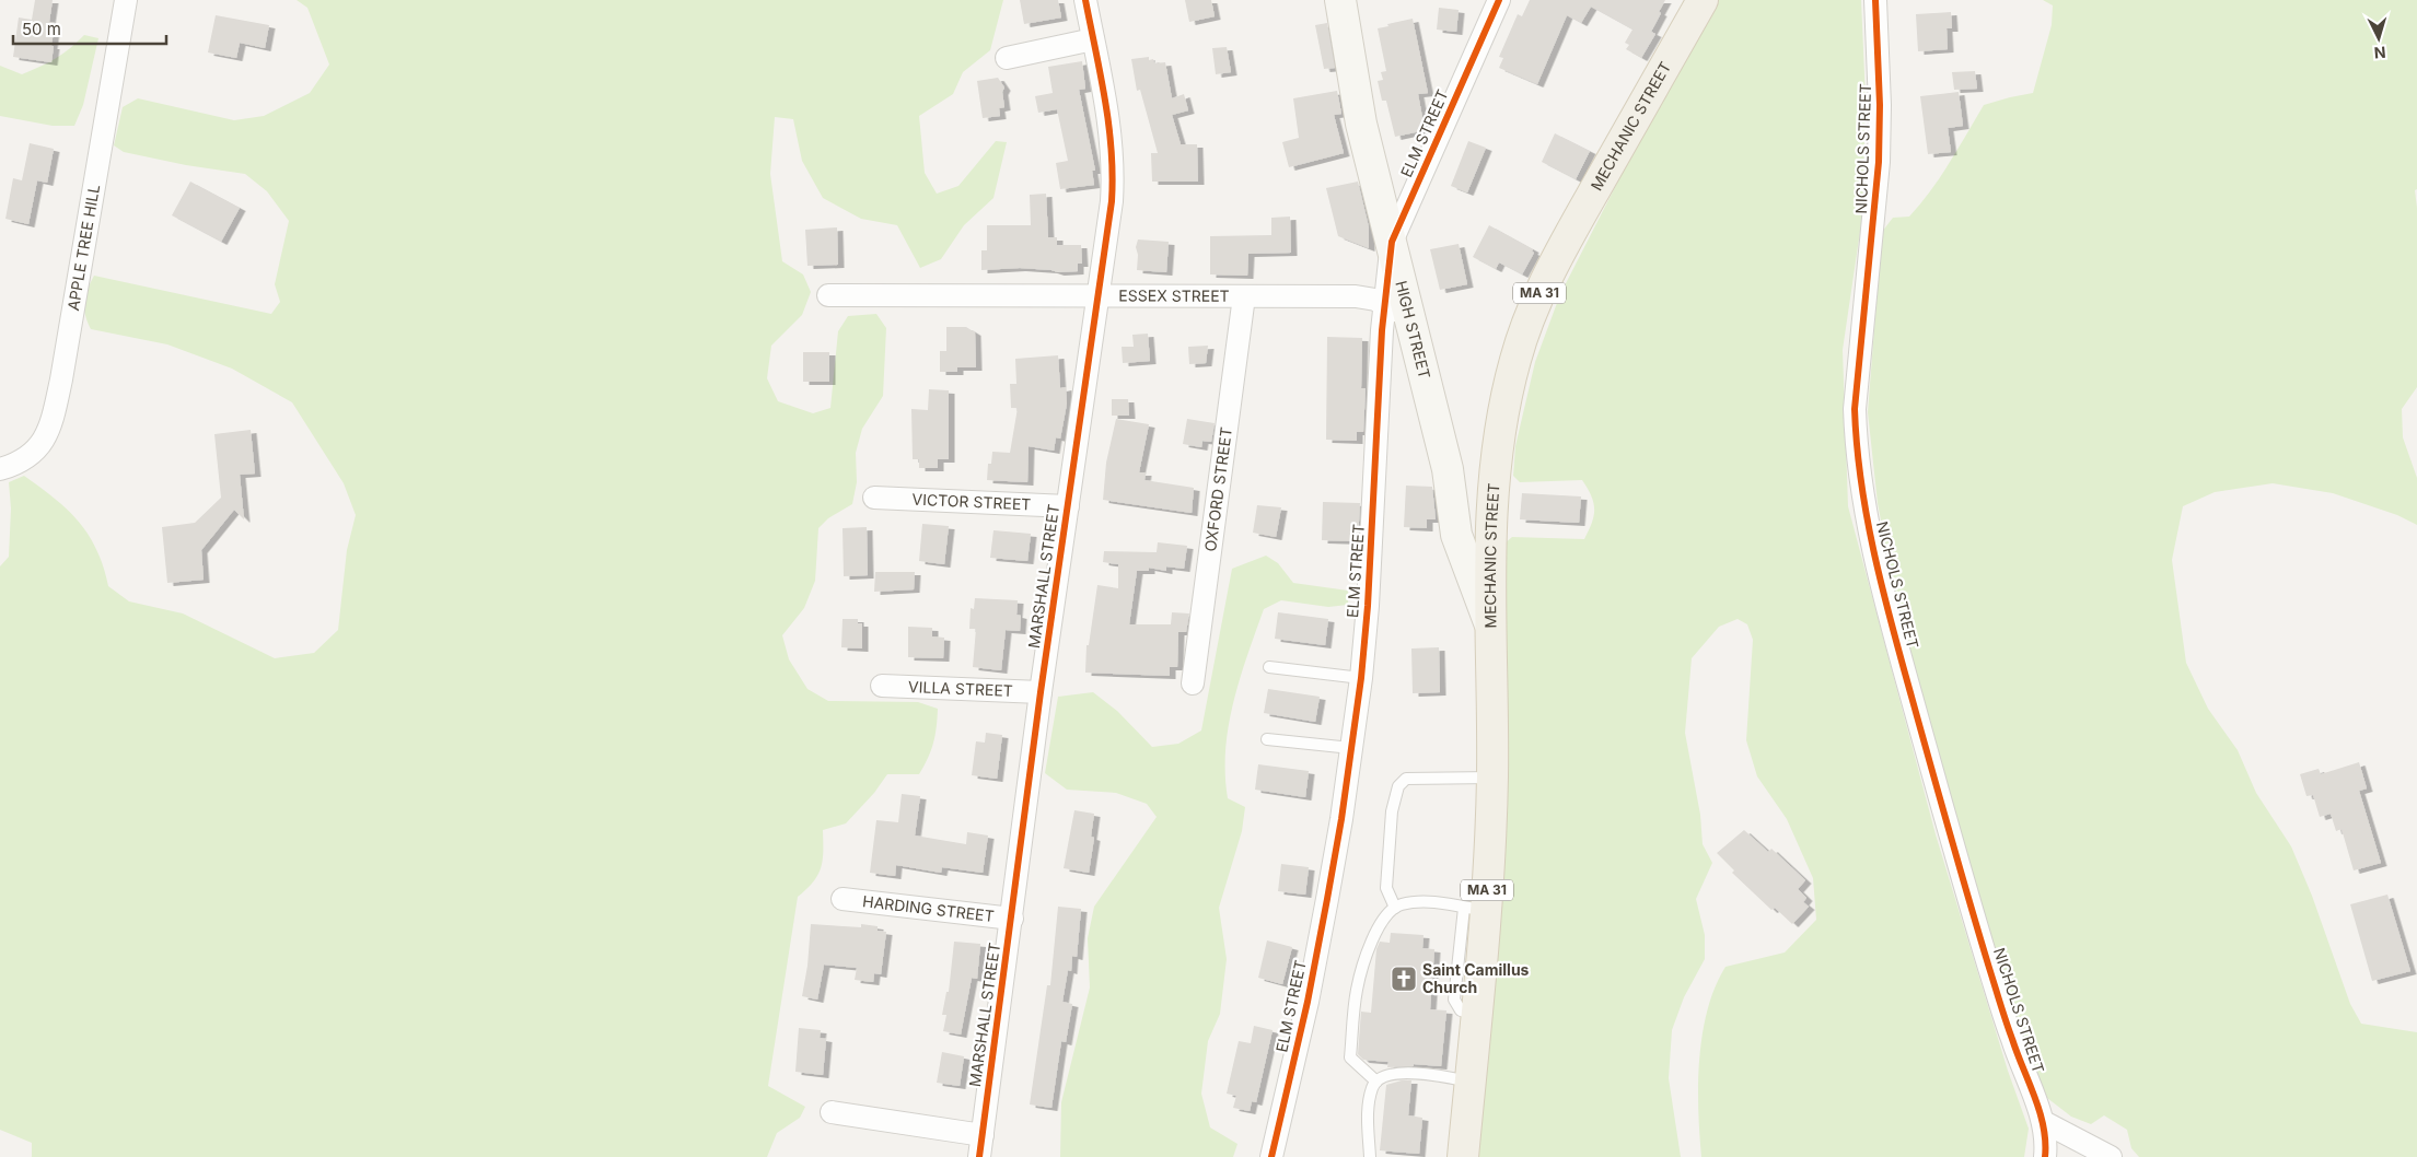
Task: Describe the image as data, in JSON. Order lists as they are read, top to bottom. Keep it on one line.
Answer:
{"streets":{"main road":["MECHANIC STREET","MA 31","HIGH STREET"],"street":["ELM STREET","NICHOLS STREET","APPLE TREE HILL","ESSEX STREET","OXFORD STREET","VICTOR STREET","MARSHALL STREET","VILLA STREET","HARDING STREET"]},"crossings":[["MECHANIC STREET","HIGH STREET"],["ELM STREET","ESSEX STREET"],["ELM STREET","HIGH STREET"],["ESSEX STREET","OXFORD STREET"],["ESSEX STREET","MARSHALL STREET"],["VICTOR STREET","MARSHALL STREET"],["MARSHALL STREET","VILLA STREET"],["MARSHALL STREET","HARDING STREET"]],"places":{"church":["Saint Camillus Church"]},"scale_bar":"50 m","north":"bottom"}
